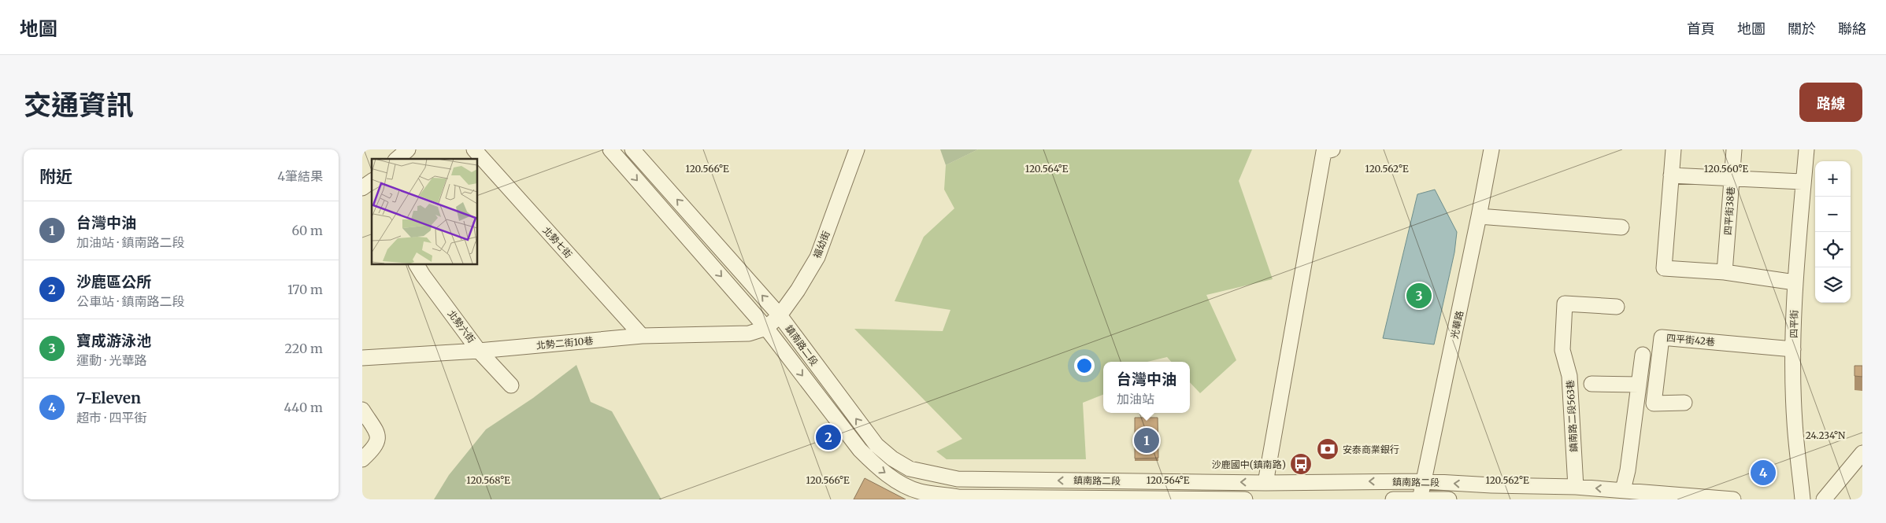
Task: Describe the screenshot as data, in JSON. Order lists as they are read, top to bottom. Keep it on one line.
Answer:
{"streets":{"street":["四平街38巷","北勢七街","福幼街","四平街","光華路","北勢六街","四平街42巷","北勢二街10巷","鎮南路二段","鎮南路二段563巷"]},"crossings":[["北勢七街","北勢二街10巷"],["福幼街","北勢二街10巷"],["福幼街","鎮南路二段"],["四平街","四平街42巷"],["光華路","鎮南路二段"],["北勢六街","北勢二街10巷"],["北勢二街10巷","鎮南路二段"],["鎮南路二段","鎮南路二段563巷"]],"places":{"bank":["安泰商業銀行"],"bus stop":["沙鹿國中(鎮南路)"]},"page":{"header":"地圖","nav":["首頁","地圖","關於","聯絡"],"title":"交通資訊","buttons":"路線","heading":["附近","4筆結果"],"map_buttons":["+","−"],"list":[{"mark":"1","name":"台灣中油","note":"加油站 · 鎮南路二段","value":"60 m"},{"mark":"2","name":"沙鹿區公所","note":"公車站 · 鎮南路二段","value":"170 m"},{"mark":"3","name":"寶成游泳池","note":"運動 · 光華路","value":"220 m"},{"mark":"4","name":"7-Eleven","note":"超市 · 四平街","value":"440 m"}],"pins":["3","2","1","4"],"popup":["台灣中油","加油站"]},"coordinates":["120.566°E","120.564°E","120.562°E","120.560°E","24.234°N","120.568°E"]}
